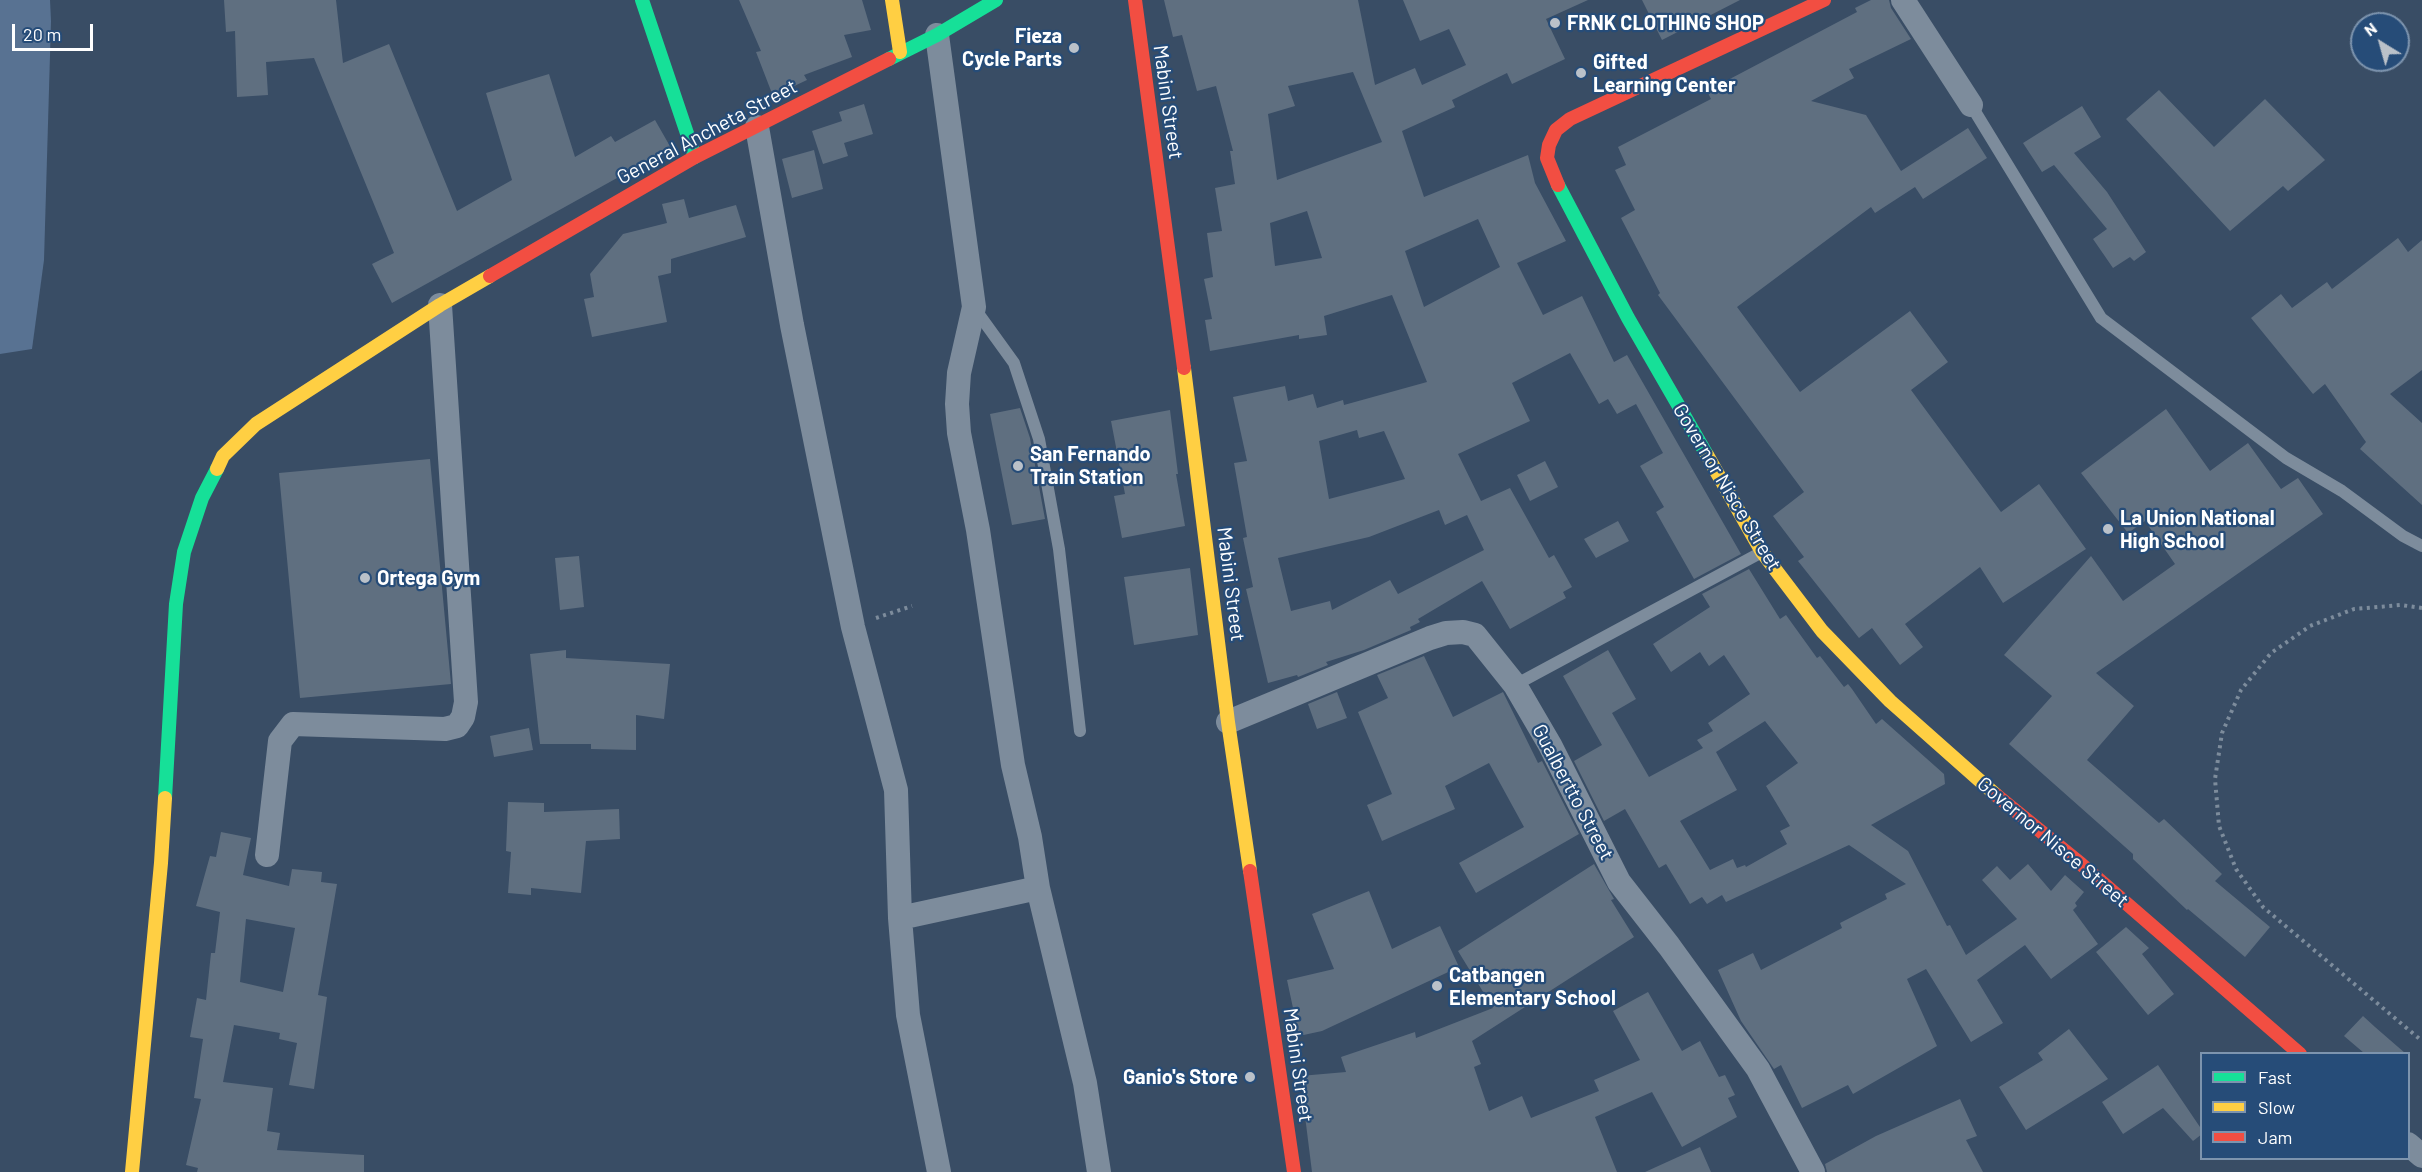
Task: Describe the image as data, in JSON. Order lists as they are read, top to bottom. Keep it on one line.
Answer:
{"streets":{"street":["Mabini Street","General Ancheta Street","Governor Nisce Street","Gualbertto Street"]},"crossings":[["Mabini Street","Gualbertto Street"]],"places":["FRNK CLOTHING SHOP","Fieza Cycle Parts","Gifted Learning Center","San Fernando Train Station","La Union National High School","Ortega Gym","Catbangen Elementary School","Ganio's Store"],"legend":["Fast","Slow","Jam"],"scale_bar":"20 m","north":"top left"}
